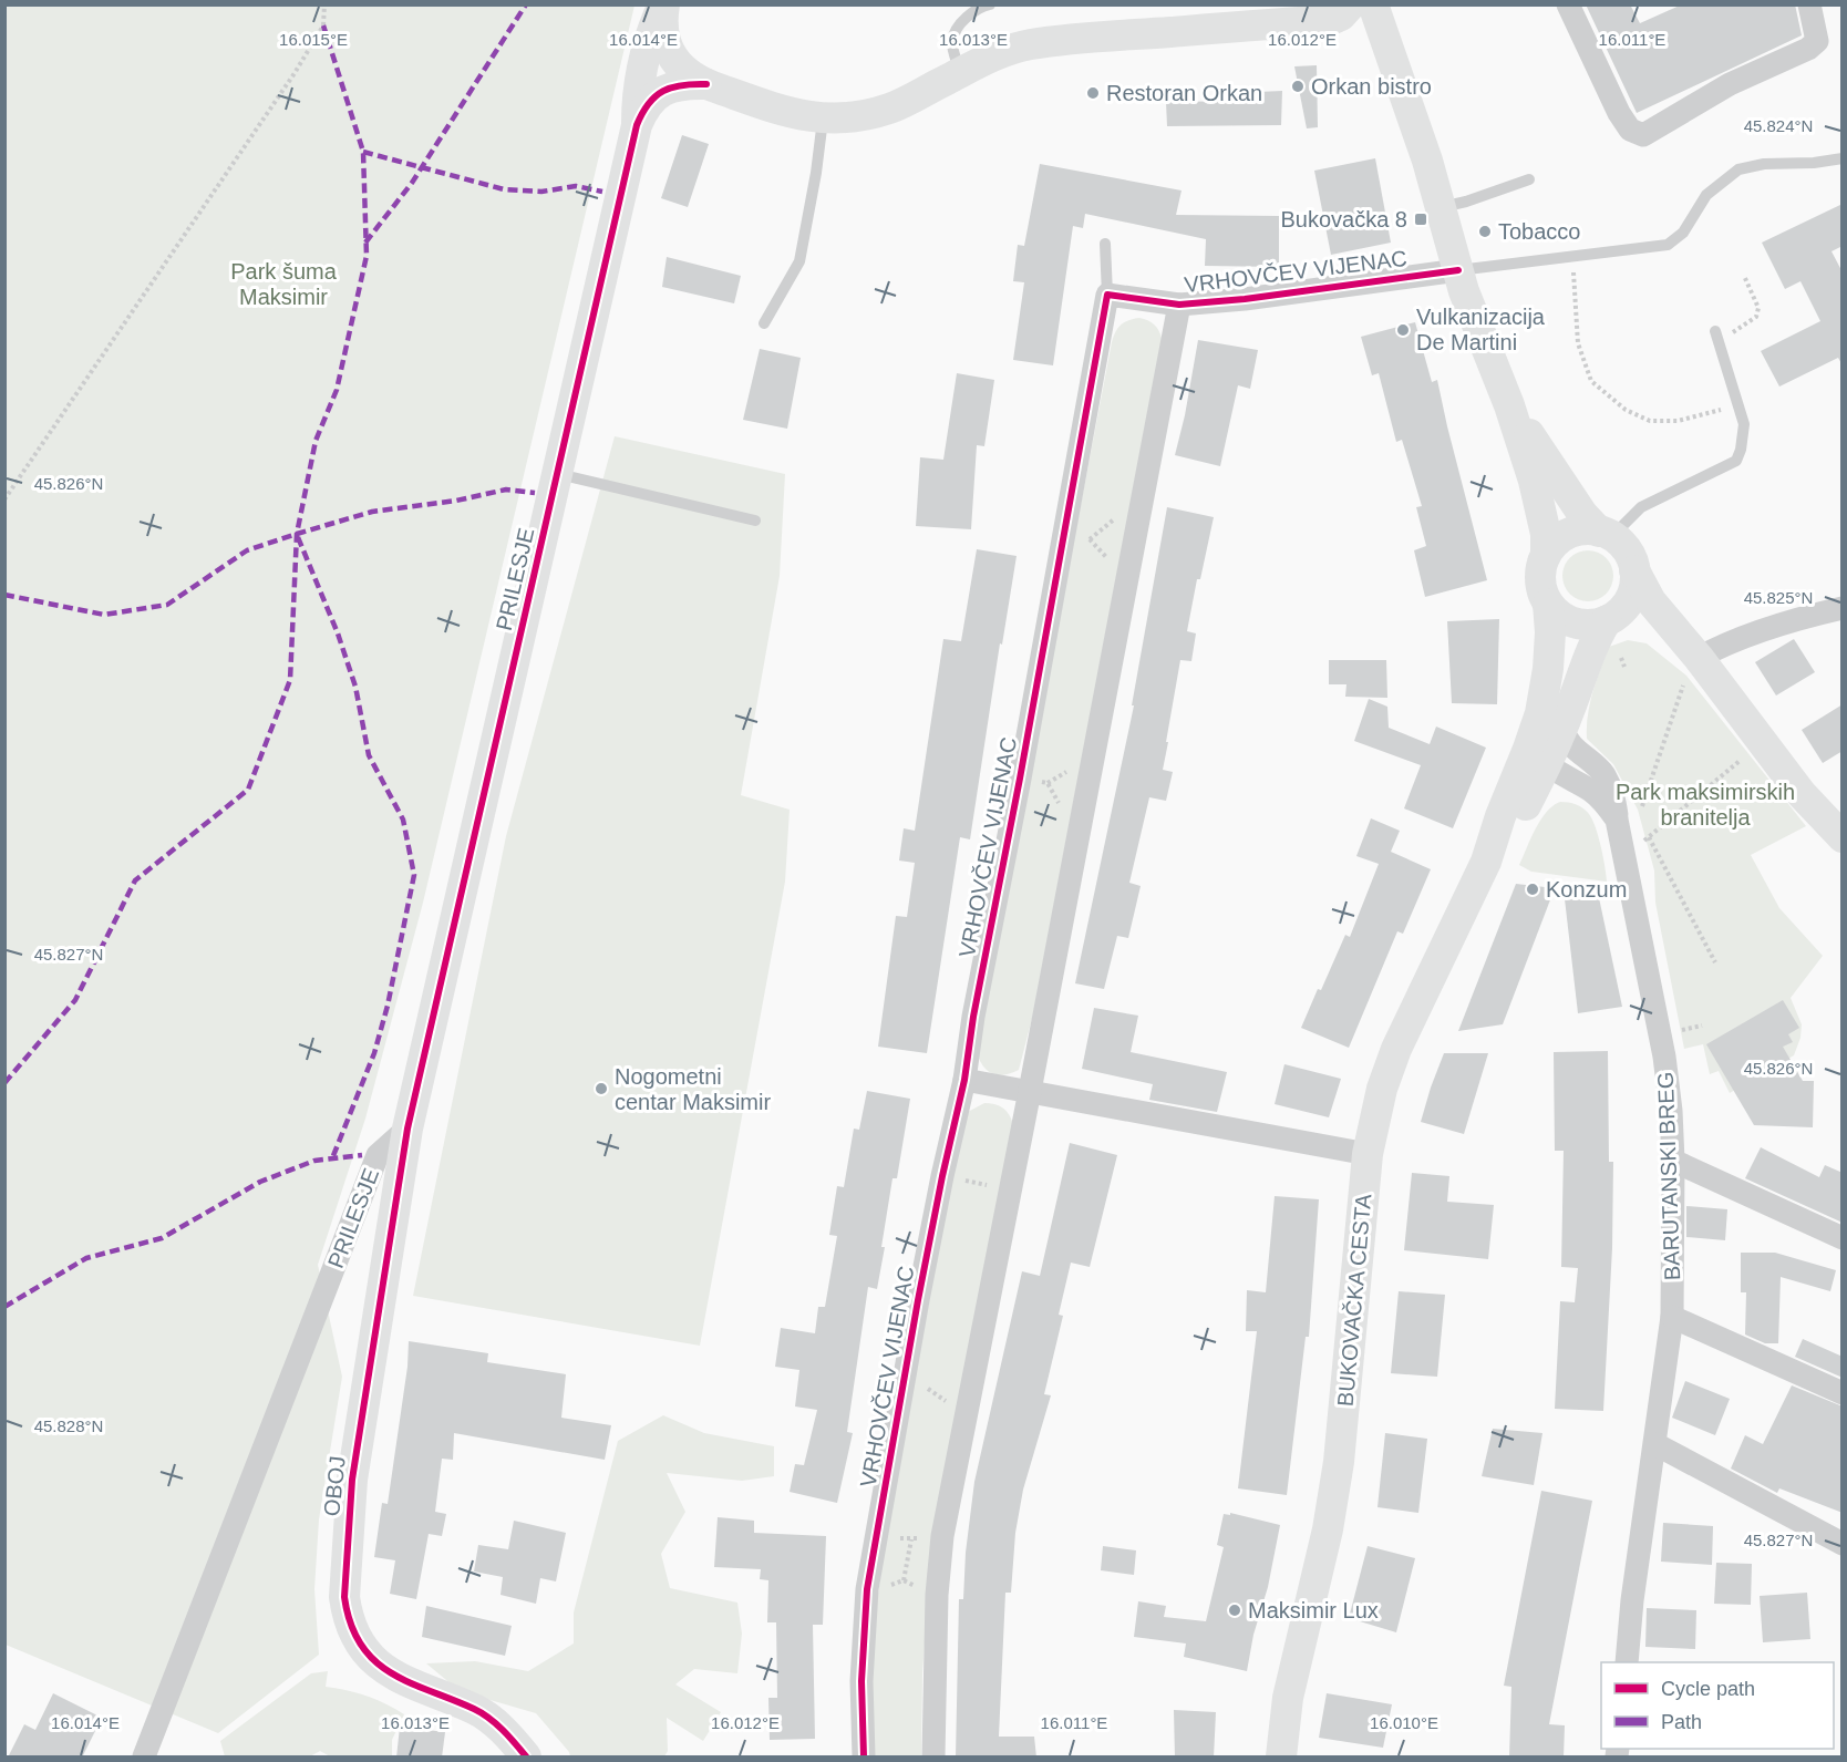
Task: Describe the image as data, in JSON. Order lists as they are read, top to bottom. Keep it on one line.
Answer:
{"streets":{"main road":["PRILESJE","BUKOVAČKA CESTA","OBOJ"],"street":["VRHOVČEV VIJENAC","BARUTANSKI BREG"]},"crossings":[["PRILESJE","OBOJ"],["BARUTANSKI BREG","BUKOVAČKA CESTA"]],"parks":["Park šuma Maksimir","Park maksimirskih branitelja"],"places":{"other":["Orkan bistro","Restoran Orkan","Tobacco","Vulkanizacija De Martini","Konzum","Nogometni centar Maksimir","Maksimir Lux"],"transit":["Bukovačka 8"]},"legend":["Cycle path","Path"],"coordinates":["16.015°E","16.014°E","16.013°E","16.012°E","16.011°E","45.824°N","45.826°N","45.825°N","45.827°N","45.828°N","16.010°E"]}
